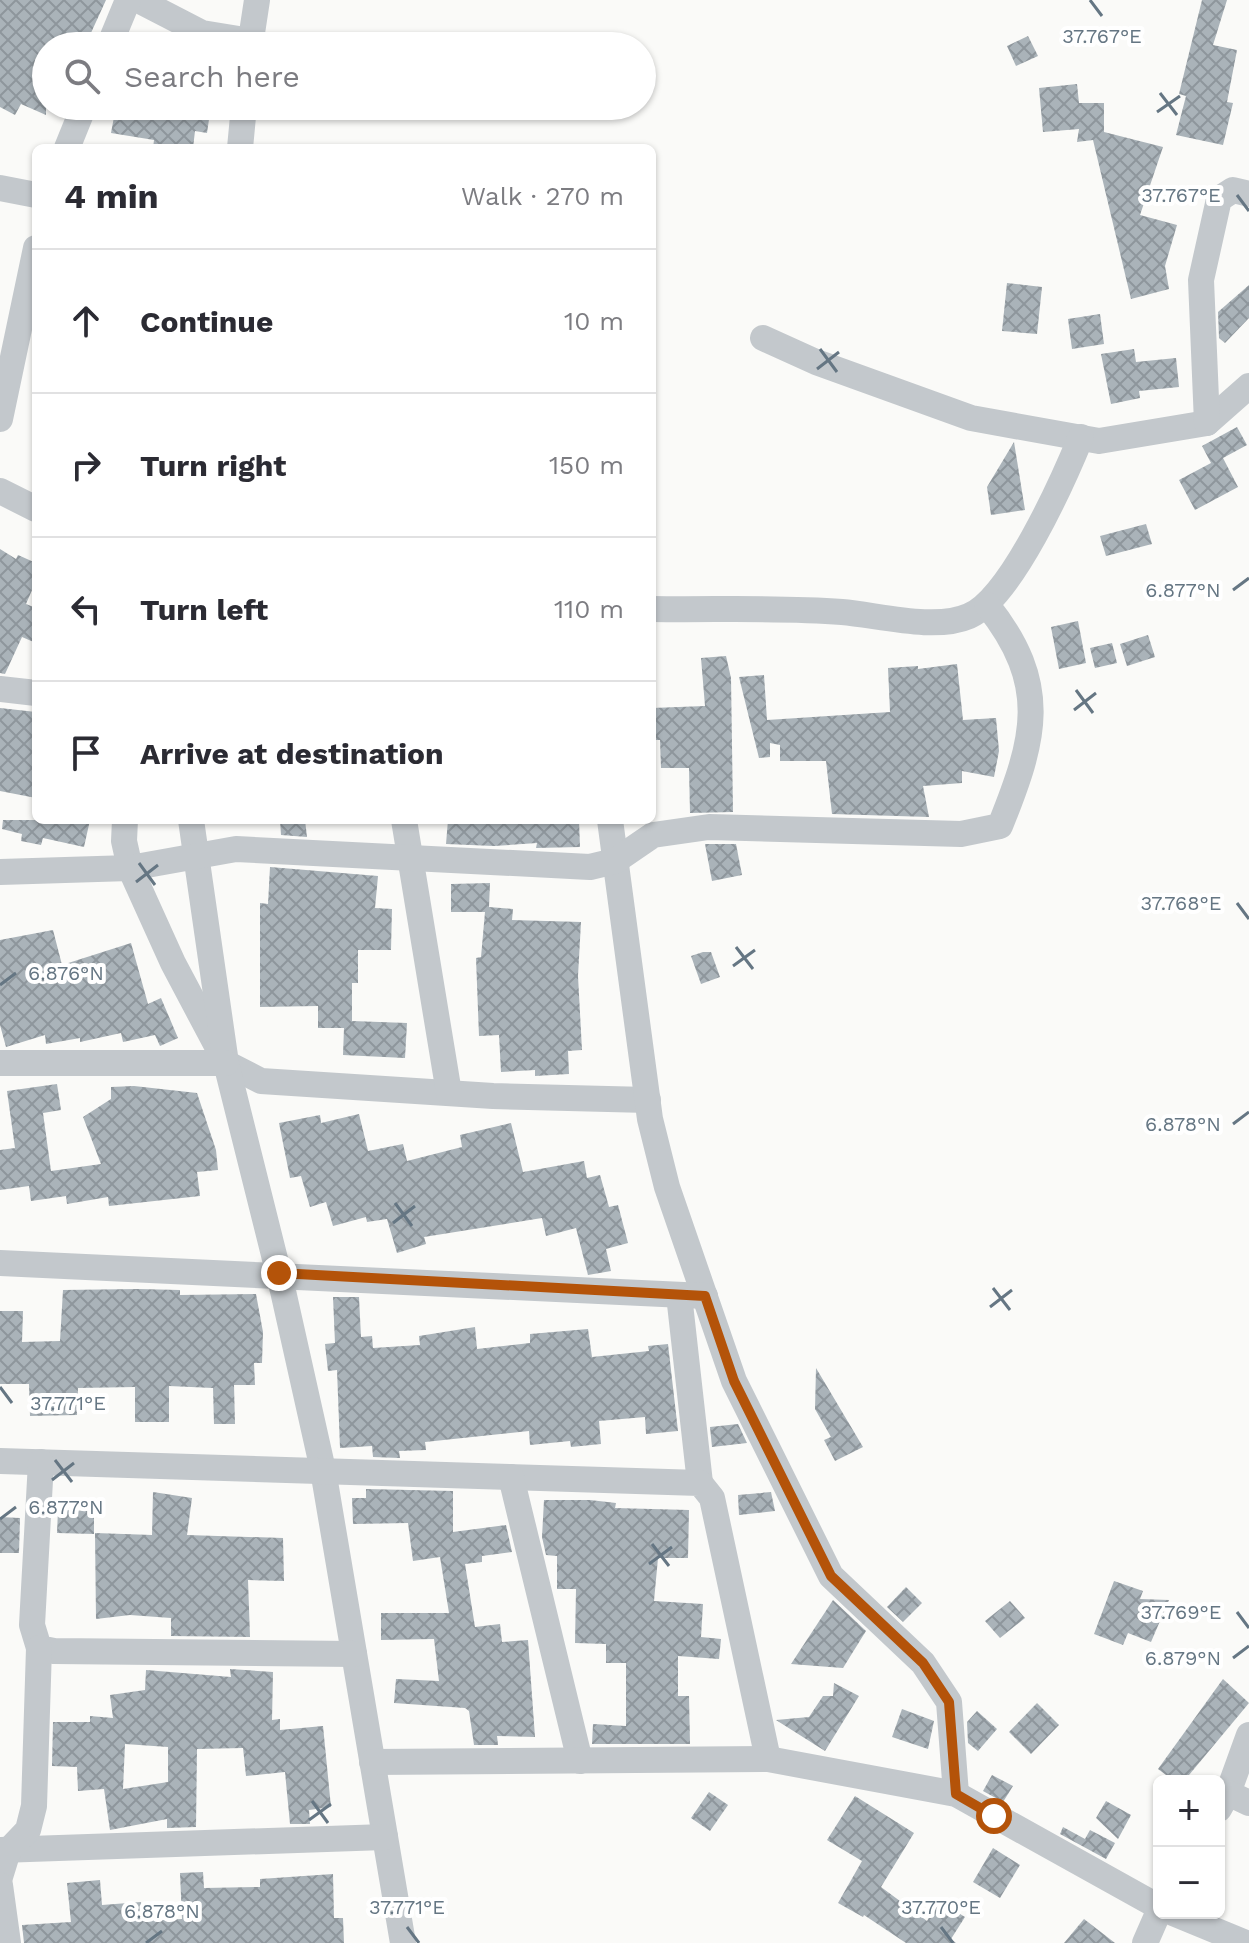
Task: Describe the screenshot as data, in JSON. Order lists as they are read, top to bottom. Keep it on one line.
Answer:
{"page":{"search":"Search here","heading":["4 min","Walk · 270 m"],"list":[["Continue","10 m"],["Turn right","150 m"],["Turn left","110 m"],"Arrive at destination"],"map_buttons":["+","−"]},"coordinates":["37.767°E","6.877°N","37.768°E","6.876°N","6.878°N","37.771°E","37.769°E","6.879°N","37.770°E"]}
